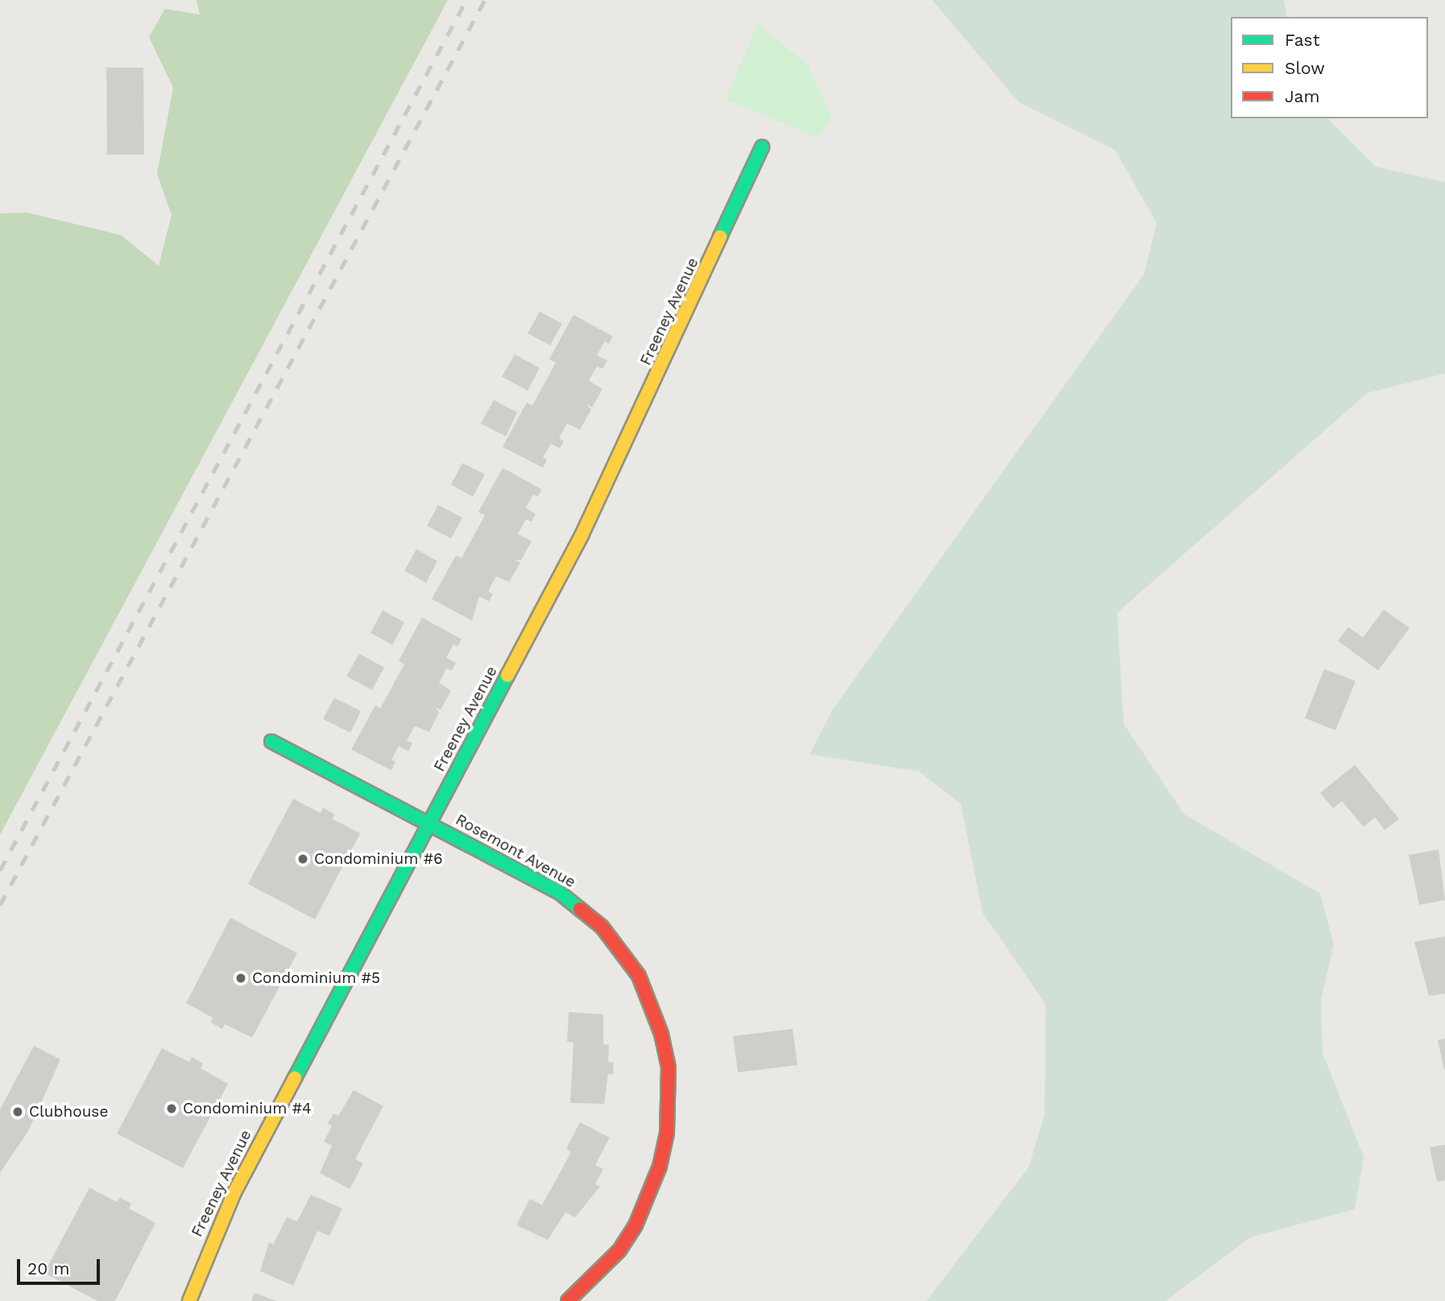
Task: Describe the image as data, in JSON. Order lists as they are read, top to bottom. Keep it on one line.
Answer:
{"streets":{"street":["Freeney Avenue","Rosemont Avenue"]},"crossings":[["Freeney Avenue","Rosemont Avenue"]],"places":["Condominium #6","Condominium #5","Condominium #4","Clubhouse"],"legend":["Fast","Slow","Jam"],"scale_bar":"20 m"}
